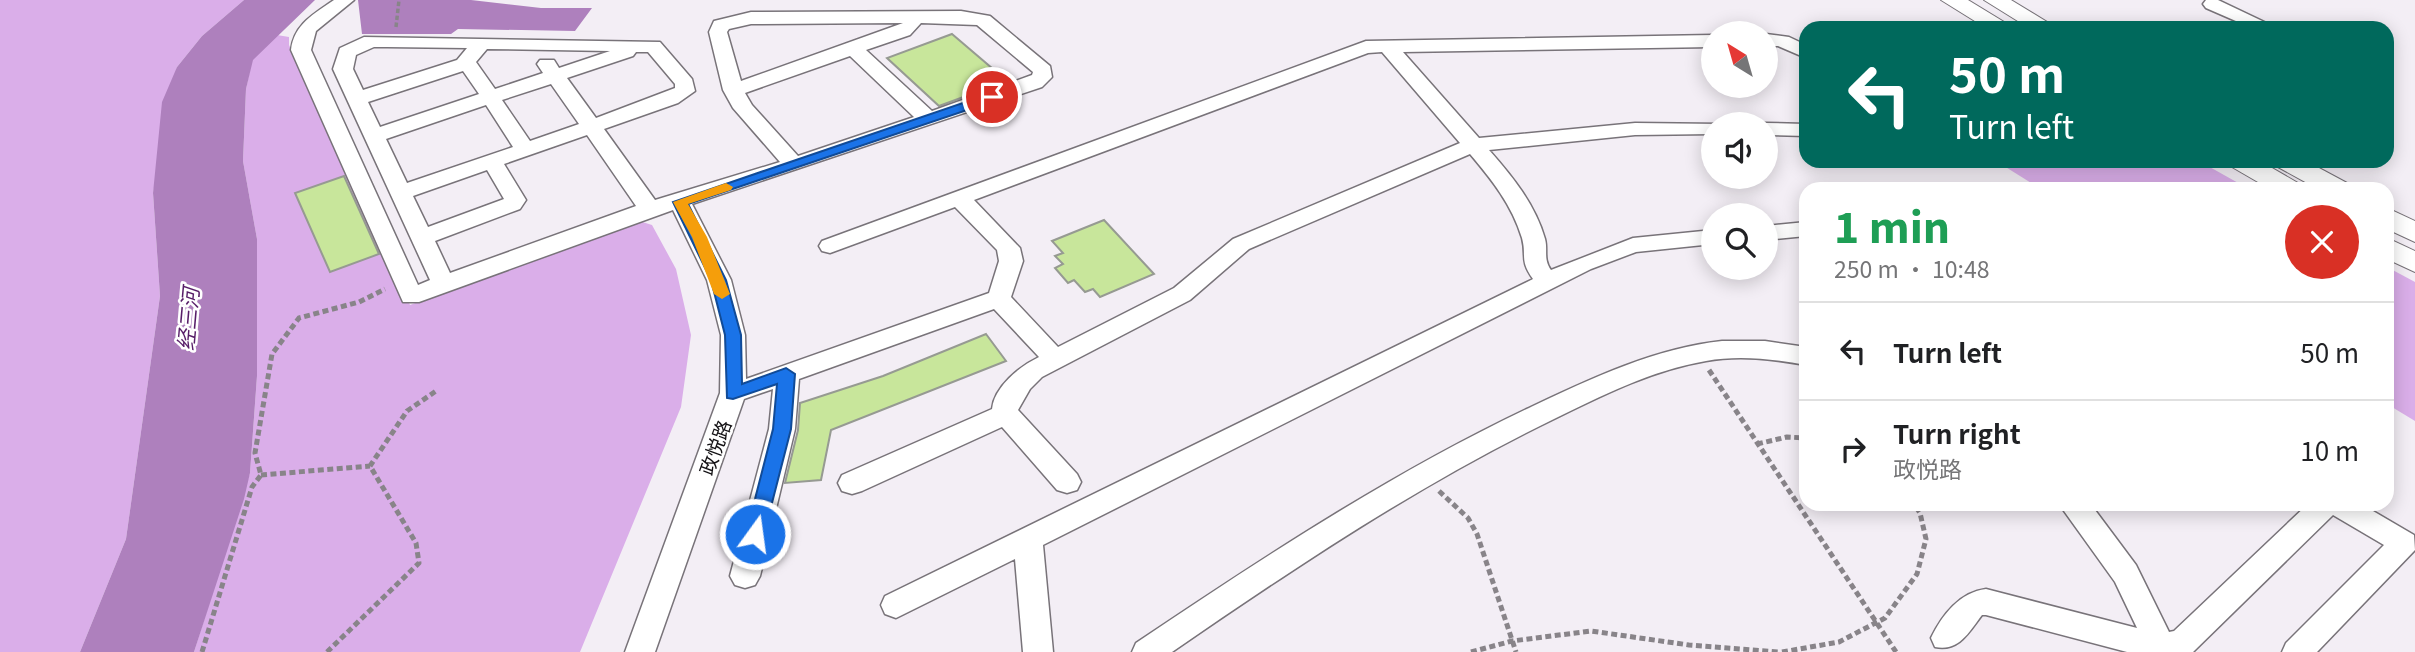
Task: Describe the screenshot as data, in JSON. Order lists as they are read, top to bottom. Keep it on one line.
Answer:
{"streets":{"street":["政悦路"]},"water":["经三河"],"north":"top left","page":{"turn":["50 m","Turn left"],"heading":["1 min","250 m · 10:48"],"list":[{"name":"Turn left","value":"50 m"},{"name":"Turn right","note":"政悦路","value":"10 m"}]}}
